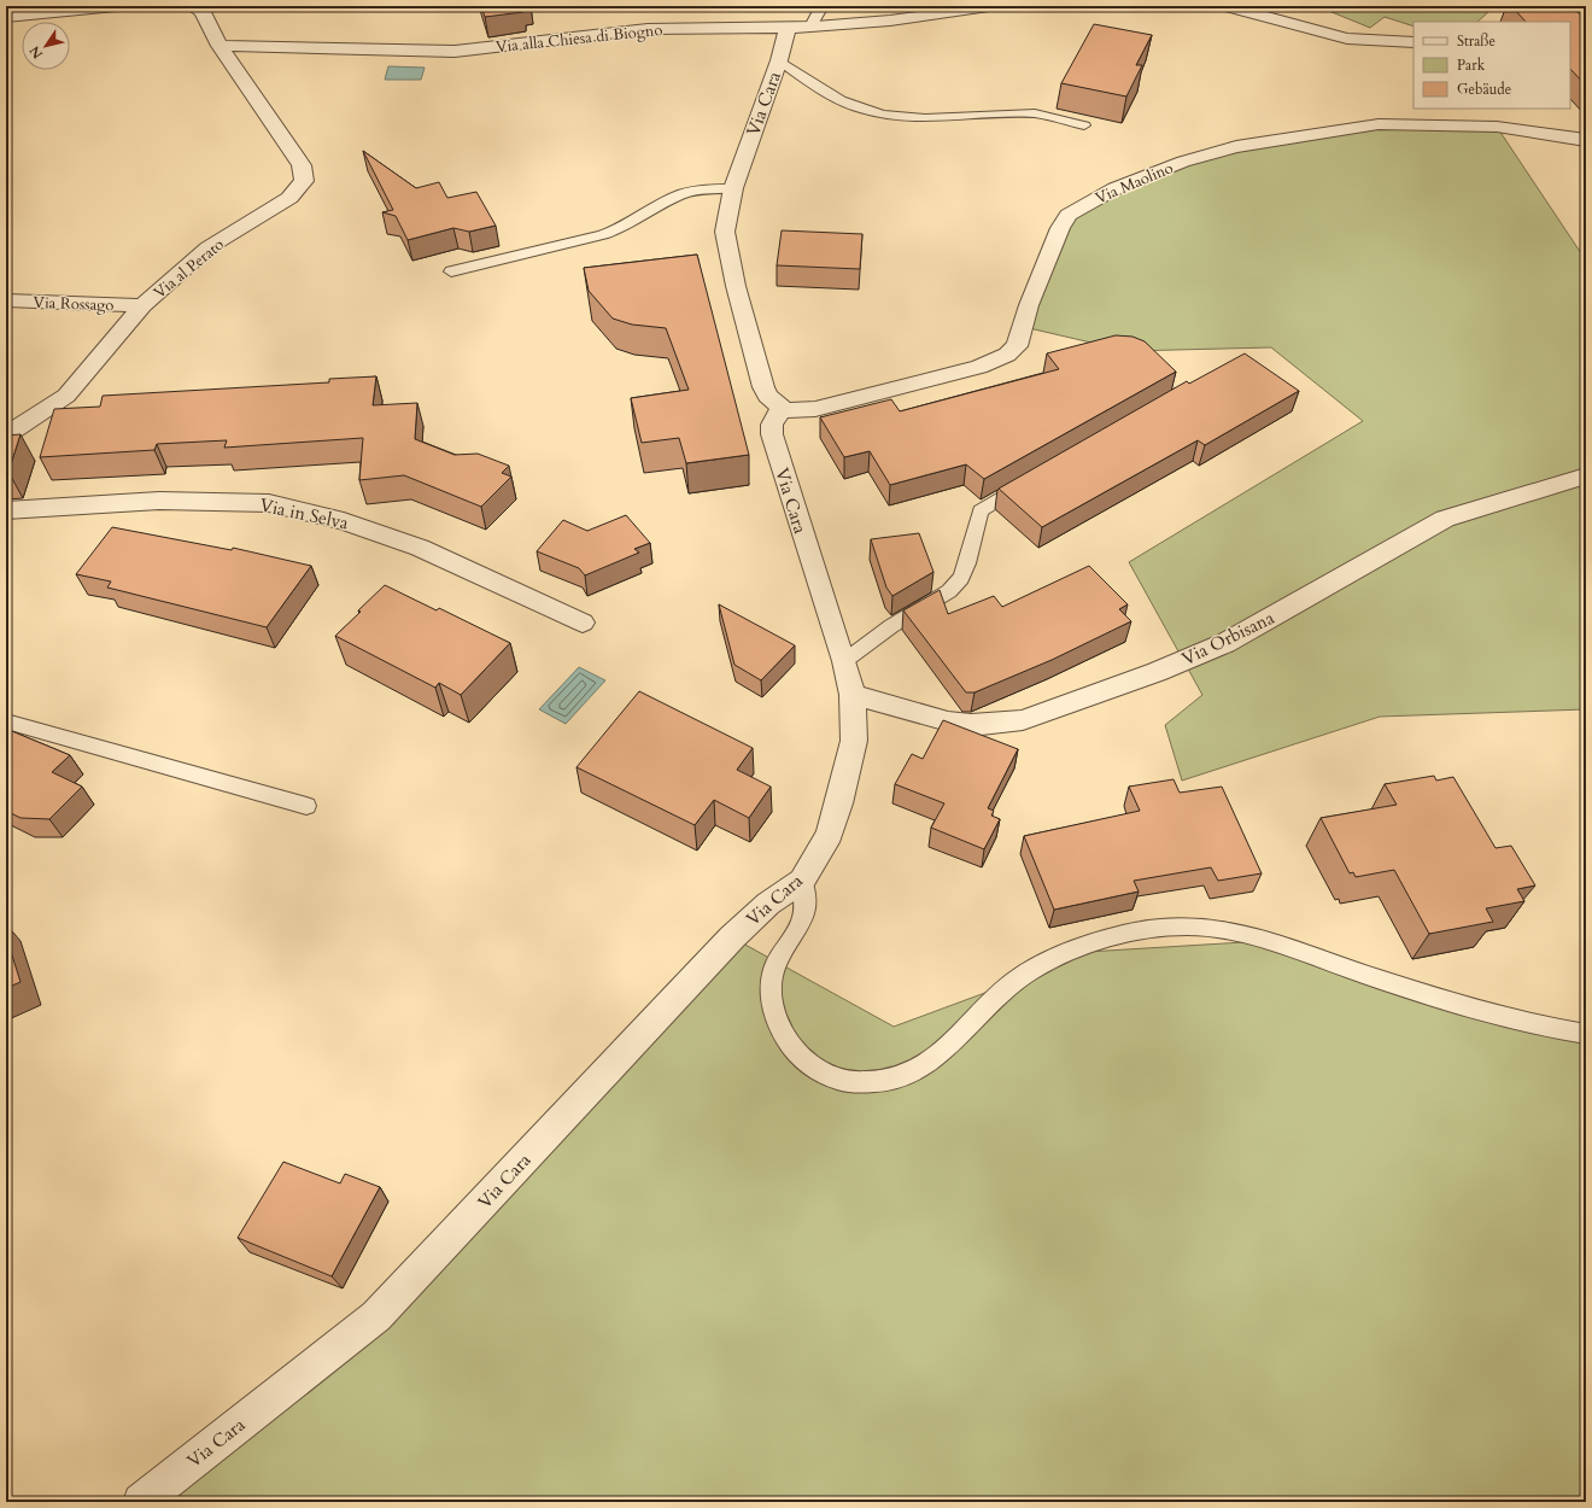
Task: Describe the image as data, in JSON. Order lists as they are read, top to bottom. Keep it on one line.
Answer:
{"streets":{"street":["Via alla Chiesa di Biogno","Via Cara","Via Maolino","Via al Perato","Via Rossago","Via in Selva","Via Orbisana"]},"crossings":[["Via alla Chiesa di Biogno","Via Cara"],["Via alla Chiesa di Biogno","Via al Perato"],["Via Cara","Via Maolino"],["Via Cara","Via Orbisana"],["Via al Perato","Via Rossago"]],"legend":["Straße","Park","Gebäude"],"north":"bottom left"}
